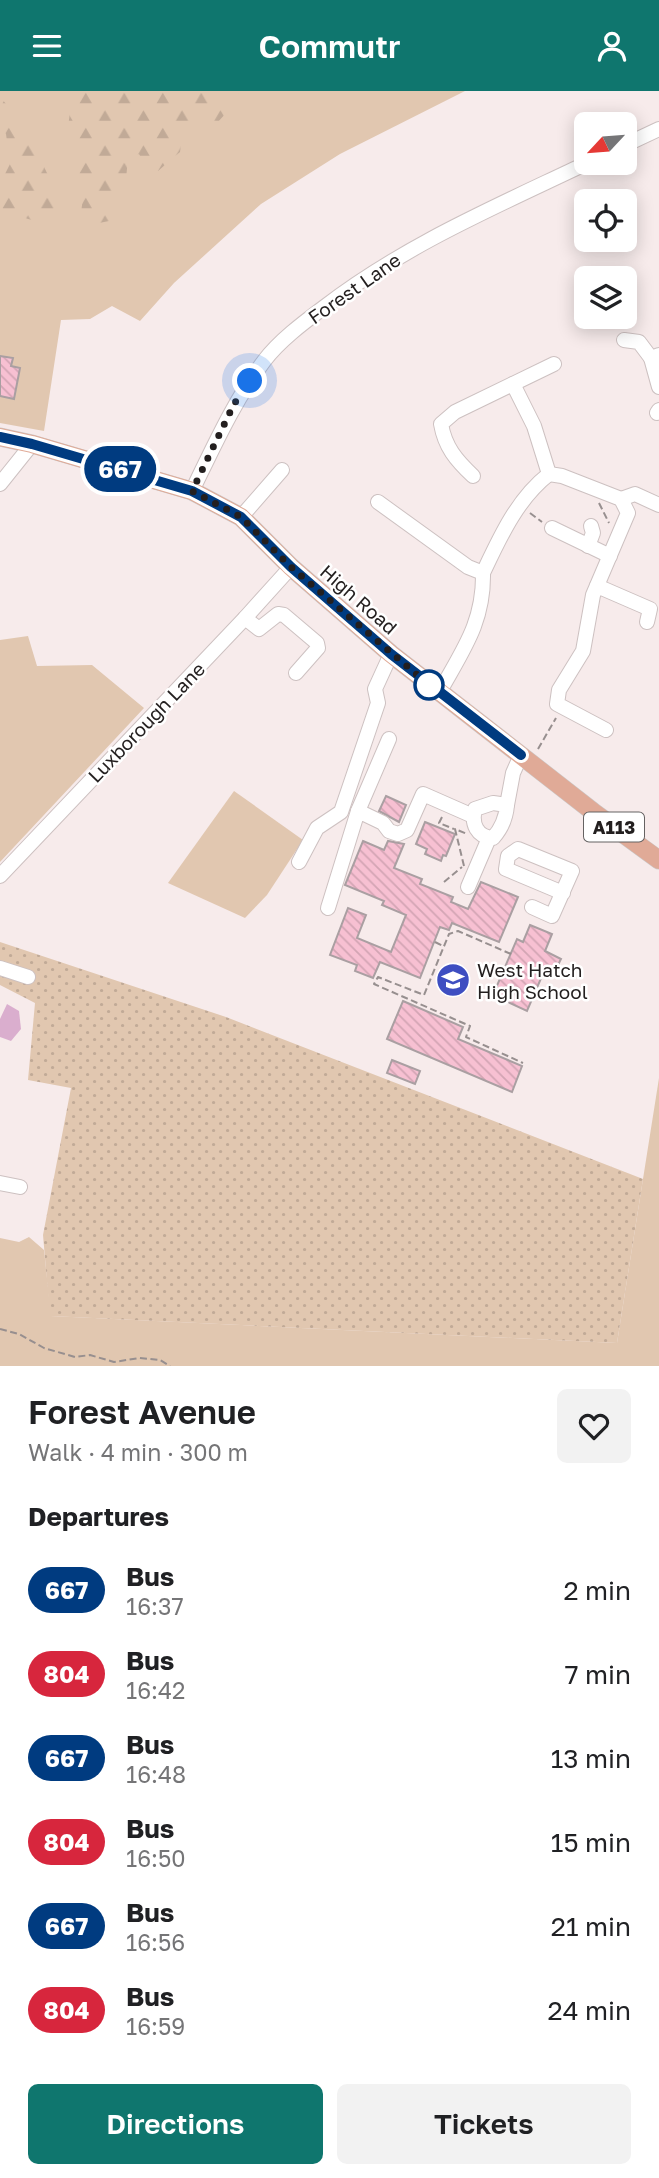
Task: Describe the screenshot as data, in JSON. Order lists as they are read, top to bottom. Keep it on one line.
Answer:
{"streets":{"main road":["High Road","A113"],"street":["Forest Lane","Luxborough Lane"]},"crossings":[["Forest Lane","High Road"],["High Road","Luxborough Lane"]],"places":{"school or university":["West Hatch High School"]},"lines":["bus line 667"],"north":"bottom left","page":{"header":"Commutr","on_map":"667","heading":[["Forest Avenue","Walk · 4 min · 300 m"],"Departures"],"list":[{"mark":"667","name":"Bus","note":"16:37","value":"2 min"},{"mark":"804","name":"Bus","note":"16:42","value":"7 min"},{"mark":"667","name":"Bus","note":"16:48","value":"13 min"},{"mark":"804","name":"Bus","note":"16:50","value":"15 min"},{"mark":"667","name":"Bus","note":"16:56","value":"21 min"},{"mark":"804","name":"Bus","note":"16:59","value":"24 min"}],"buttons":["Directions","Tickets"]}}
